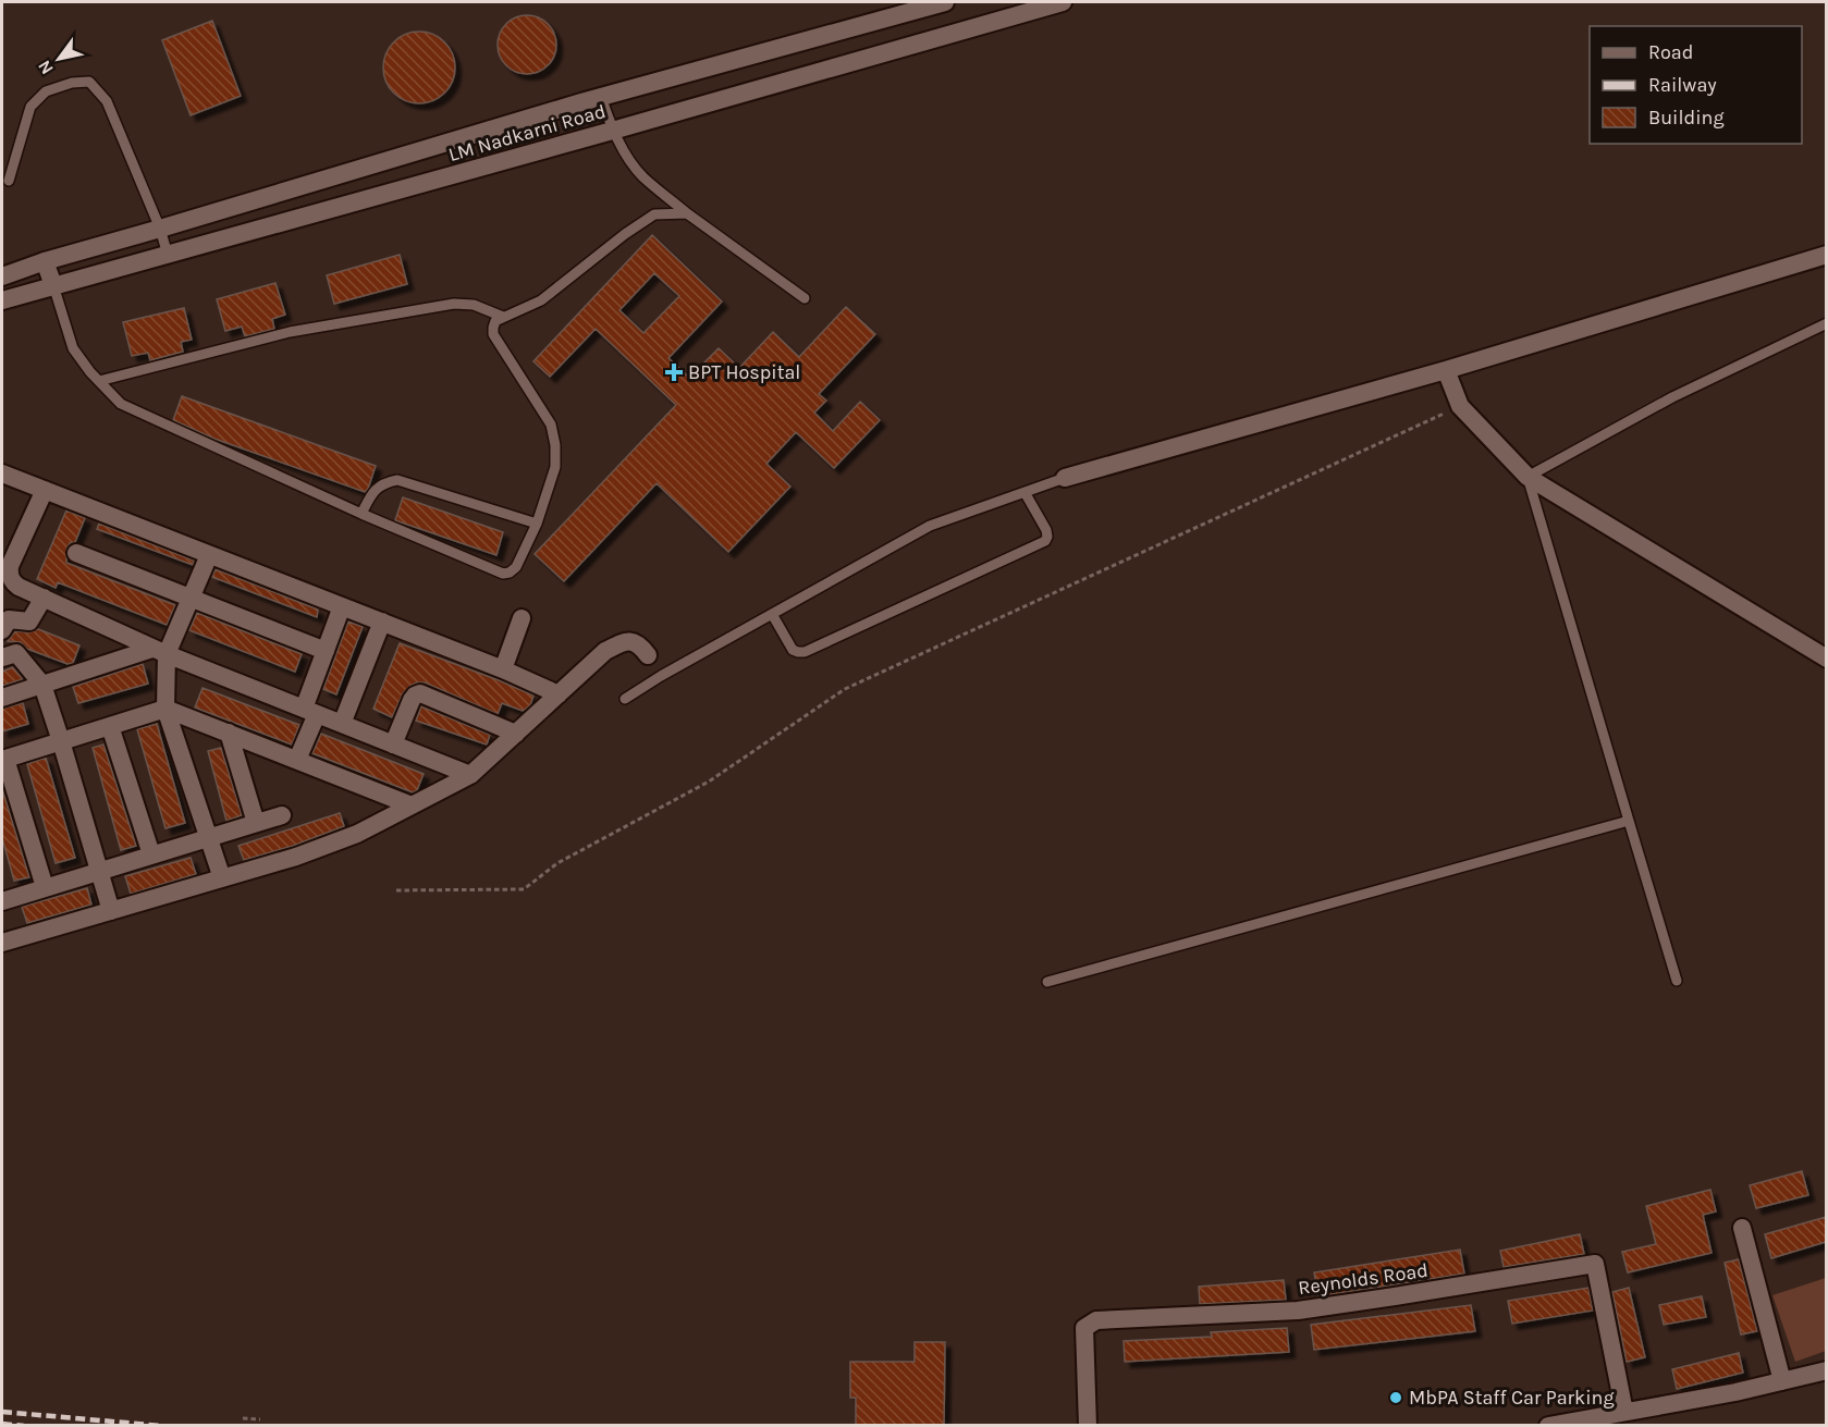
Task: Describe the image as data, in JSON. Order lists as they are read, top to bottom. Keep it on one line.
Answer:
{"streets":{"street":["LM Nadkarni Road","Reynolds Road"]},"places":{"health":["BPT Hospital"],"other":["MbPA Staff Car Parking"]},"legend":["Road","Railway","Building"],"north":"bottom left"}
